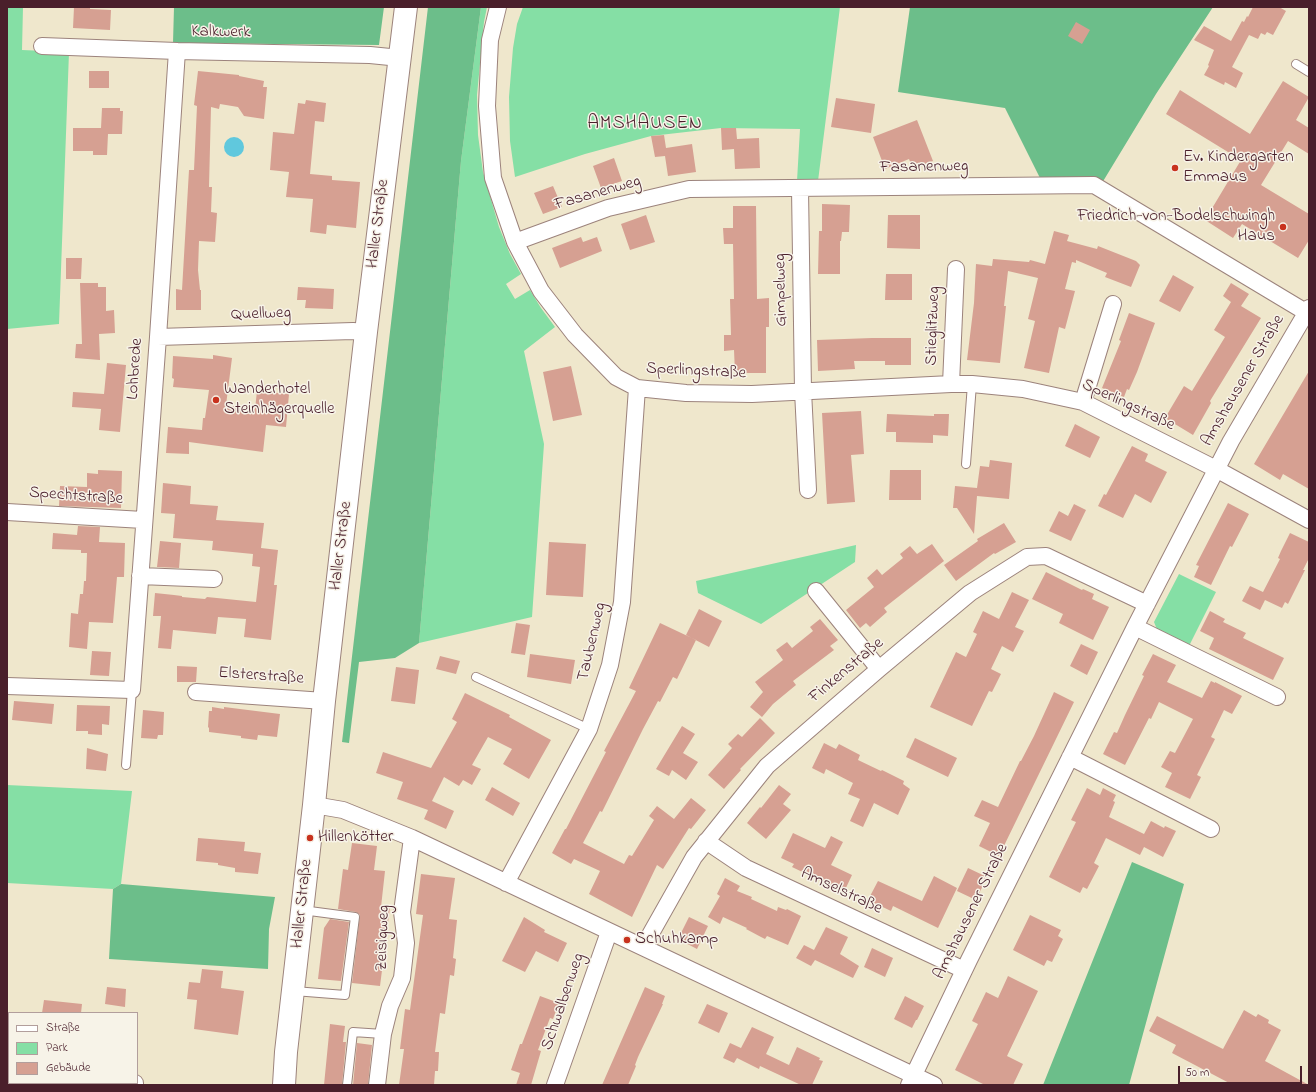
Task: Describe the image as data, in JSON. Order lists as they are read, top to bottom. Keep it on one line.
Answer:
{"streets":{"main road":["Haller Straße"],"street":["Kalkwerk","Fasanenweg","Gimpelweg","Quellweg","Stieglitzweg","Lohbrede","Sperlingstraße","Amshausener Straße","Spechtstraße","Taubenweg","Finkenstraße","Elsterstraße","Amselstraße","Zeisigweg","Schwalbenweg"]},"crossings":[["Kalkwerk","Haller Straße"],["Kalkwerk","Lohbrede"],["Fasanenweg","Gimpelweg"],["Fasanenweg","Sperlingstraße"],["Fasanenweg","Amshausener Straße"],["Haller Straße","Quellweg"],["Haller Straße","Elsterstraße"],["Gimpelweg","Sperlingstraße"],["Quellweg","Lohbrede"],["Stieglitzweg","Sperlingstraße"],["Lohbrede","Spechtstraße"],["Sperlingstraße","Amshausener Straße"],["Sperlingstraße","Taubenweg"],["Amshausener Straße","Finkenstraße"],["Amshausener Straße","Amselstraße"],["Finkenstraße","Amselstraße"]],"districts":["AMSHAUSEN"],"places":["Ev. Kindergarten Emmaus","Friedrich-von-Bodelschwingh Haus","Wanderhotel Steinhägerquelle","Hillenkötter","Schuhkamp"],"legend":["Straße","Park","Gebäude"],"scale_bar":"50 m"}
